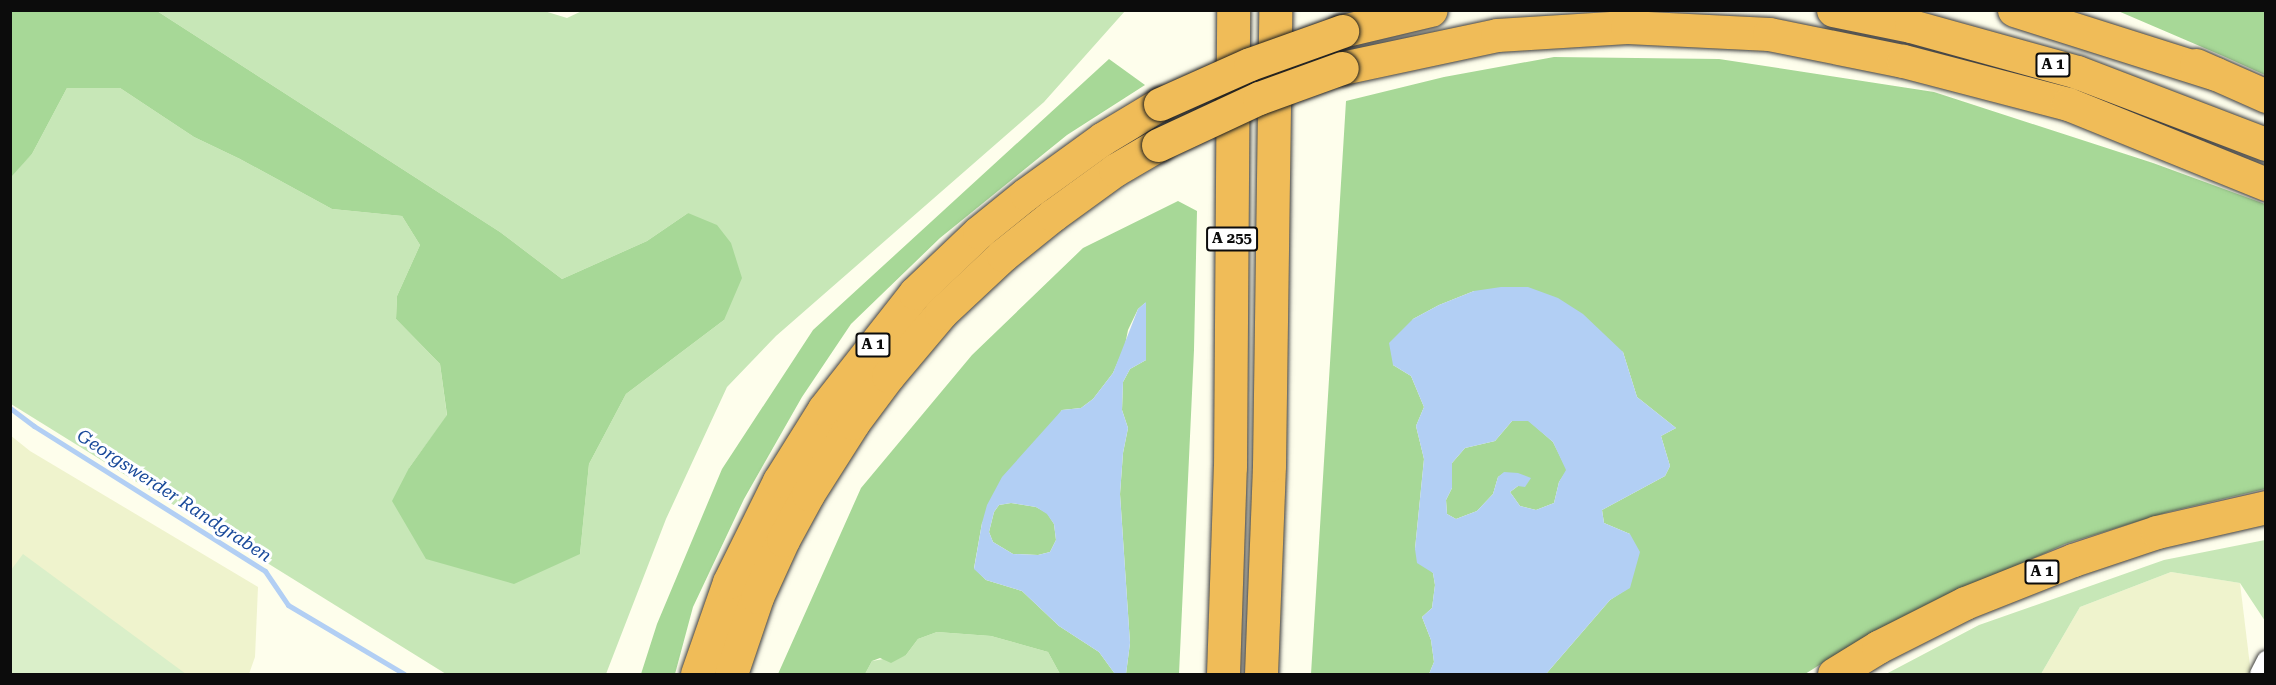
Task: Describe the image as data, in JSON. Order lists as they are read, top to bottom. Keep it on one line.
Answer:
{"streets":{"highway":["A 1","A 255"]},"water":["Georgswerder Randgraben"]}
